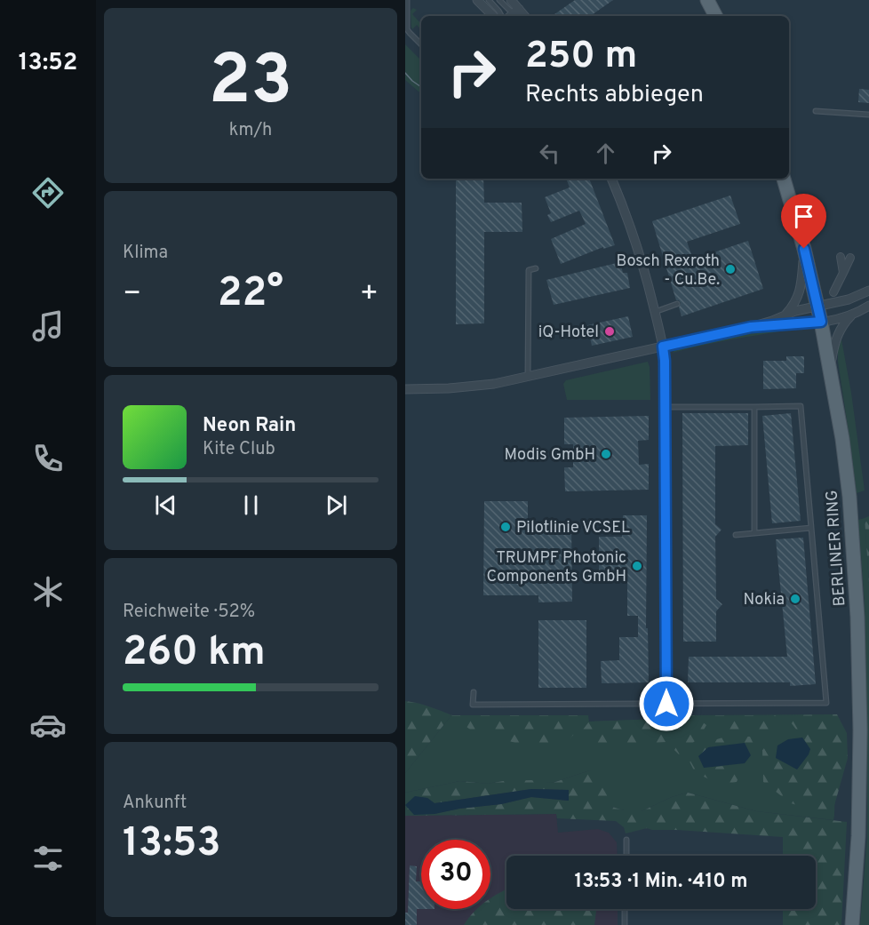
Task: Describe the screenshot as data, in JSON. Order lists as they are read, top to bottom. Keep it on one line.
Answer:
{"streets":{"main road":["BERLINER RING"]},"places":["Bosch Rexroth - Cu.Be.","iQ-Hotel","Modis GmbH","Pilotlinie VCSEL","TRUMPF Photonic Components GmbH","Nokia"],"page":{"tabs":"13:52","tile":[["23","km/h"],"Klima",["Reichweite · 52%","260 km"],["Ankunft","13:53"]],"turn":["250 m","Rechts abbiegen"],"heat":["−","22°","+"],"song":["Neon Rain","Kite Club"],"limit":"30","trip":"13:53 · 1 Min. · 410 m"}}
